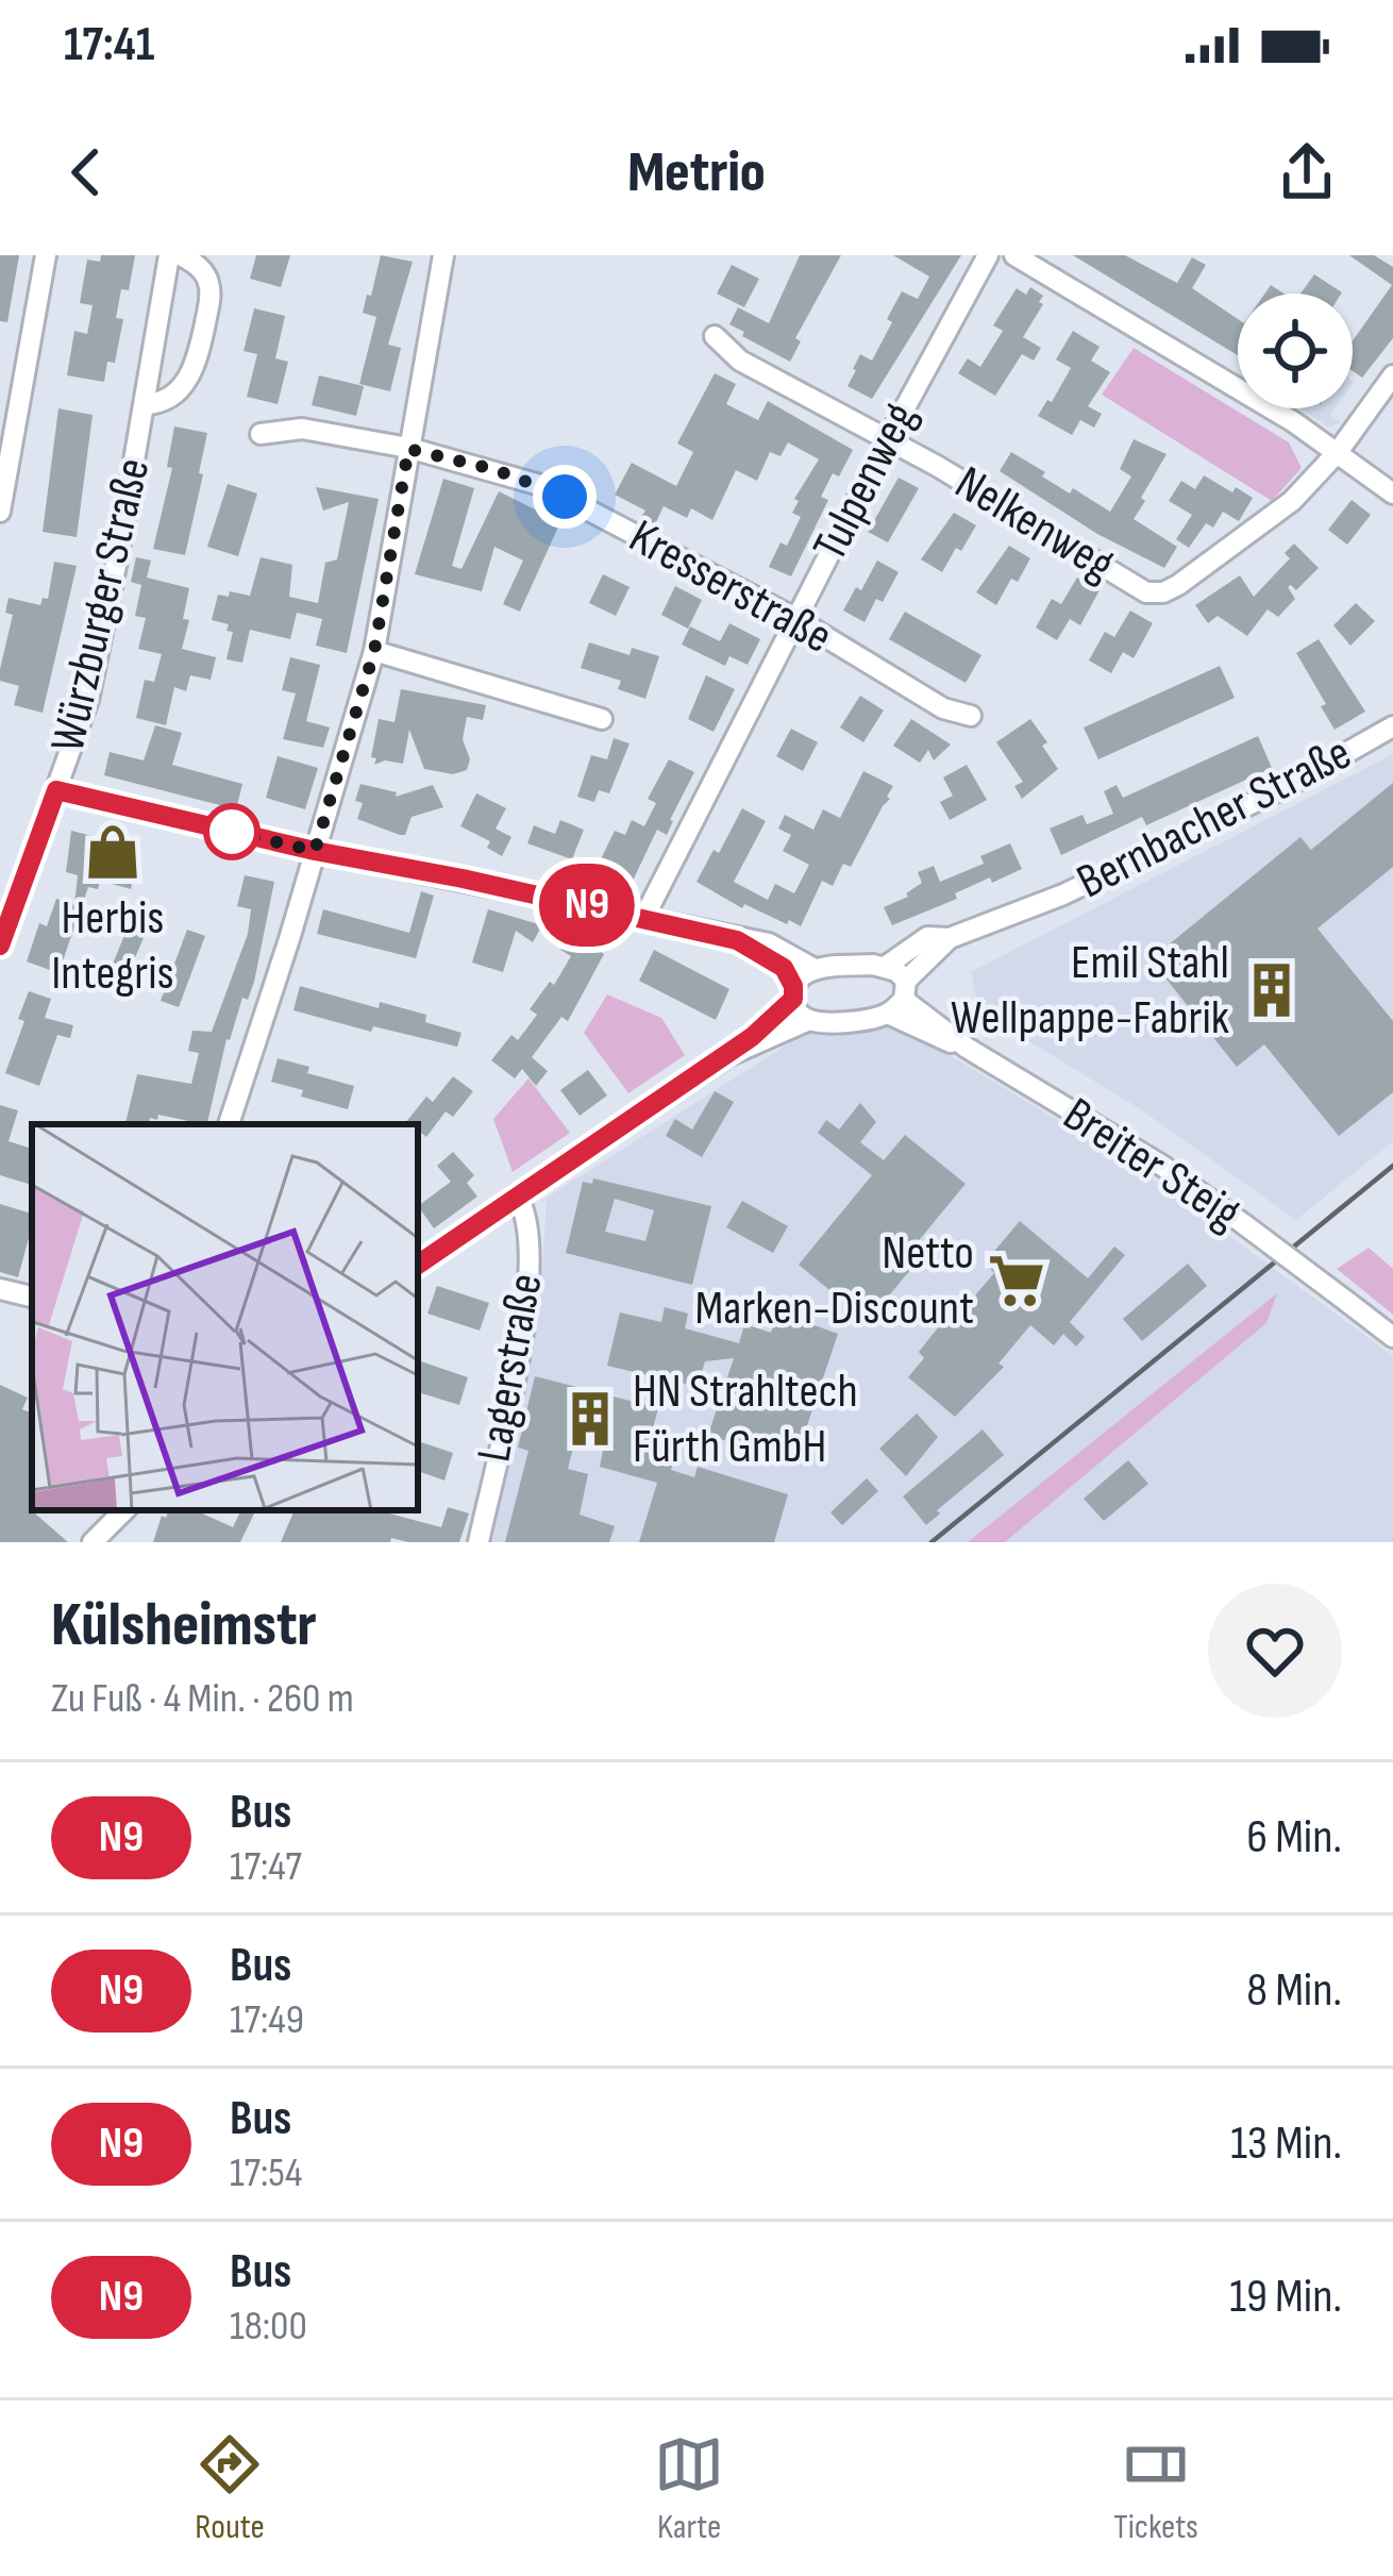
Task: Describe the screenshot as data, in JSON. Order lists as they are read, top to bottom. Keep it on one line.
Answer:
{"streets":{"street":["Tulpenweg","Nelkenweg","Kresserstraße","Würzburger Straße","Bernbacher Straße","Breiter Steig","Lagerstraße"]},"crossings":[["Tulpenweg","Nelkenweg"],["Tulpenweg","Kresserstraße"],["Bernbacher Straße","Breiter Steig"]],"places":{"shop":["Herbis Integris"],"building":["Emil Stahl Wellpappe-Fabrik","HN Strahltech Fürth GmbH"],"supermarket":["Netto Marken-Discount"]},"lines":["bus line N9"],"page":{"status":"17:41","header":"Metrio","on_map":"N9","heading":["Külsheimstr","Zu Fuß · 4 Min. · 260 m"],"list":[{"mark":"N9","name":"Bus","note":"17:47","value":"6 Min."},{"mark":"N9","name":"Bus","note":"17:49","value":"8 Min."},{"mark":"N9","name":"Bus","note":"17:54","value":"13 Min."},{"mark":"N9","name":"Bus","note":"18:00","value":"19 Min."}],"tabs":["Route","Karte","Tickets"]}}
